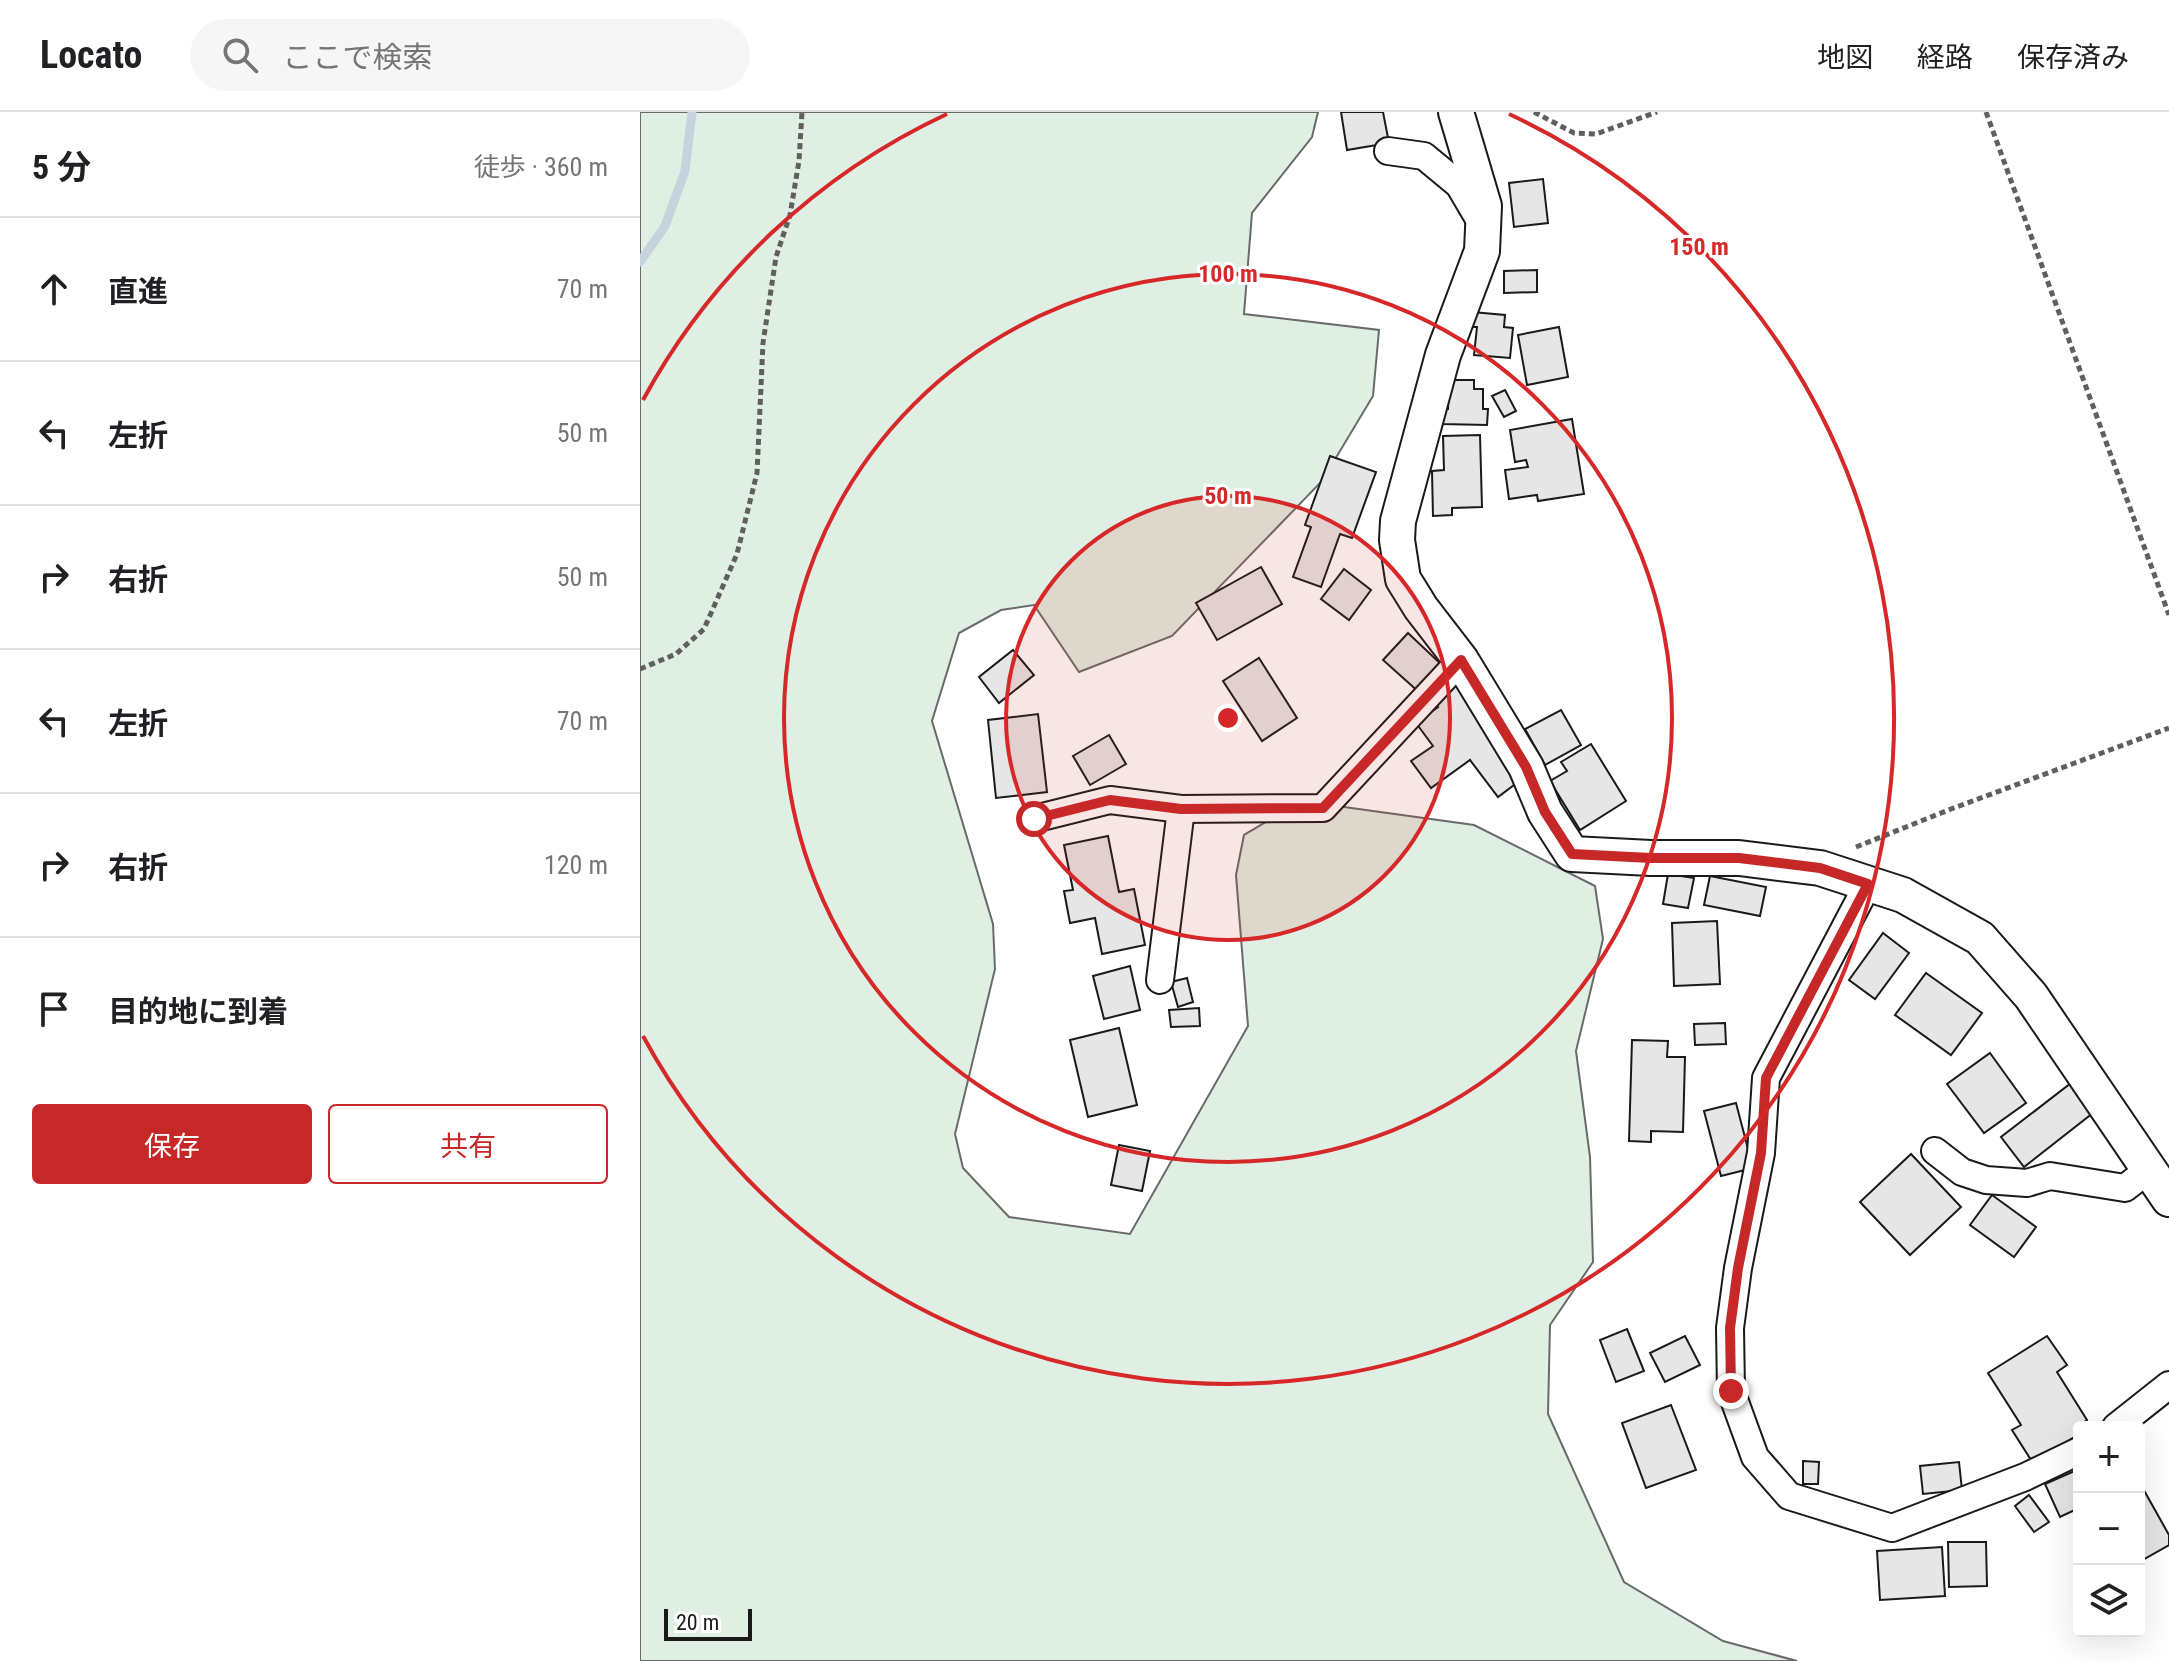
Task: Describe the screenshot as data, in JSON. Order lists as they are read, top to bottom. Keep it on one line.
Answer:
{"scale_bar":"20 m","page":{"header":"Locato","search":"ここで検索","nav":["地図","経路","保存済み"],"heading":["5 分","徒歩 · 360 m"],"list":[["直進","70 m"],["左折","50 m"],["右折","50 m"],["左折","70 m"],["右折","120 m"],"目的地に到着"],"buttons":["保存","共有"],"map_buttons":["+","−"],"scale":"20 m"},"rings":["150 m","100 m","50 m"]}
